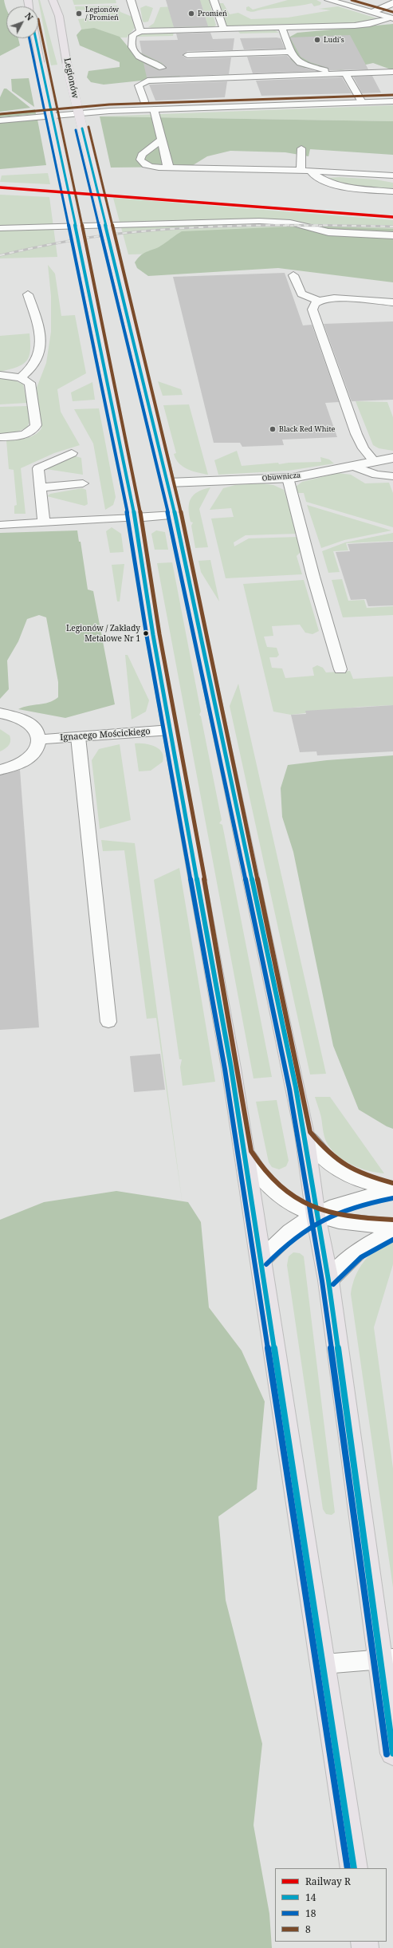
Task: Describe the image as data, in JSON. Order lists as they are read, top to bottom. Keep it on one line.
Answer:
{"streets":{"main road":["Legionów"],"street":["Obuwnicza","Ignacego Mościckiego"]},"crossings":[["Legionów","Obuwnicza"]],"places":["Legionów / Promień","Promień","Ludi's","Black Red White","Legionów / Zakłady Metalowe Nr 1"],"lines":["transit line 8","transit line 14","transit line 18","rail line R"],"legend":["Railway R","14","18","8"],"north":"top right"}
